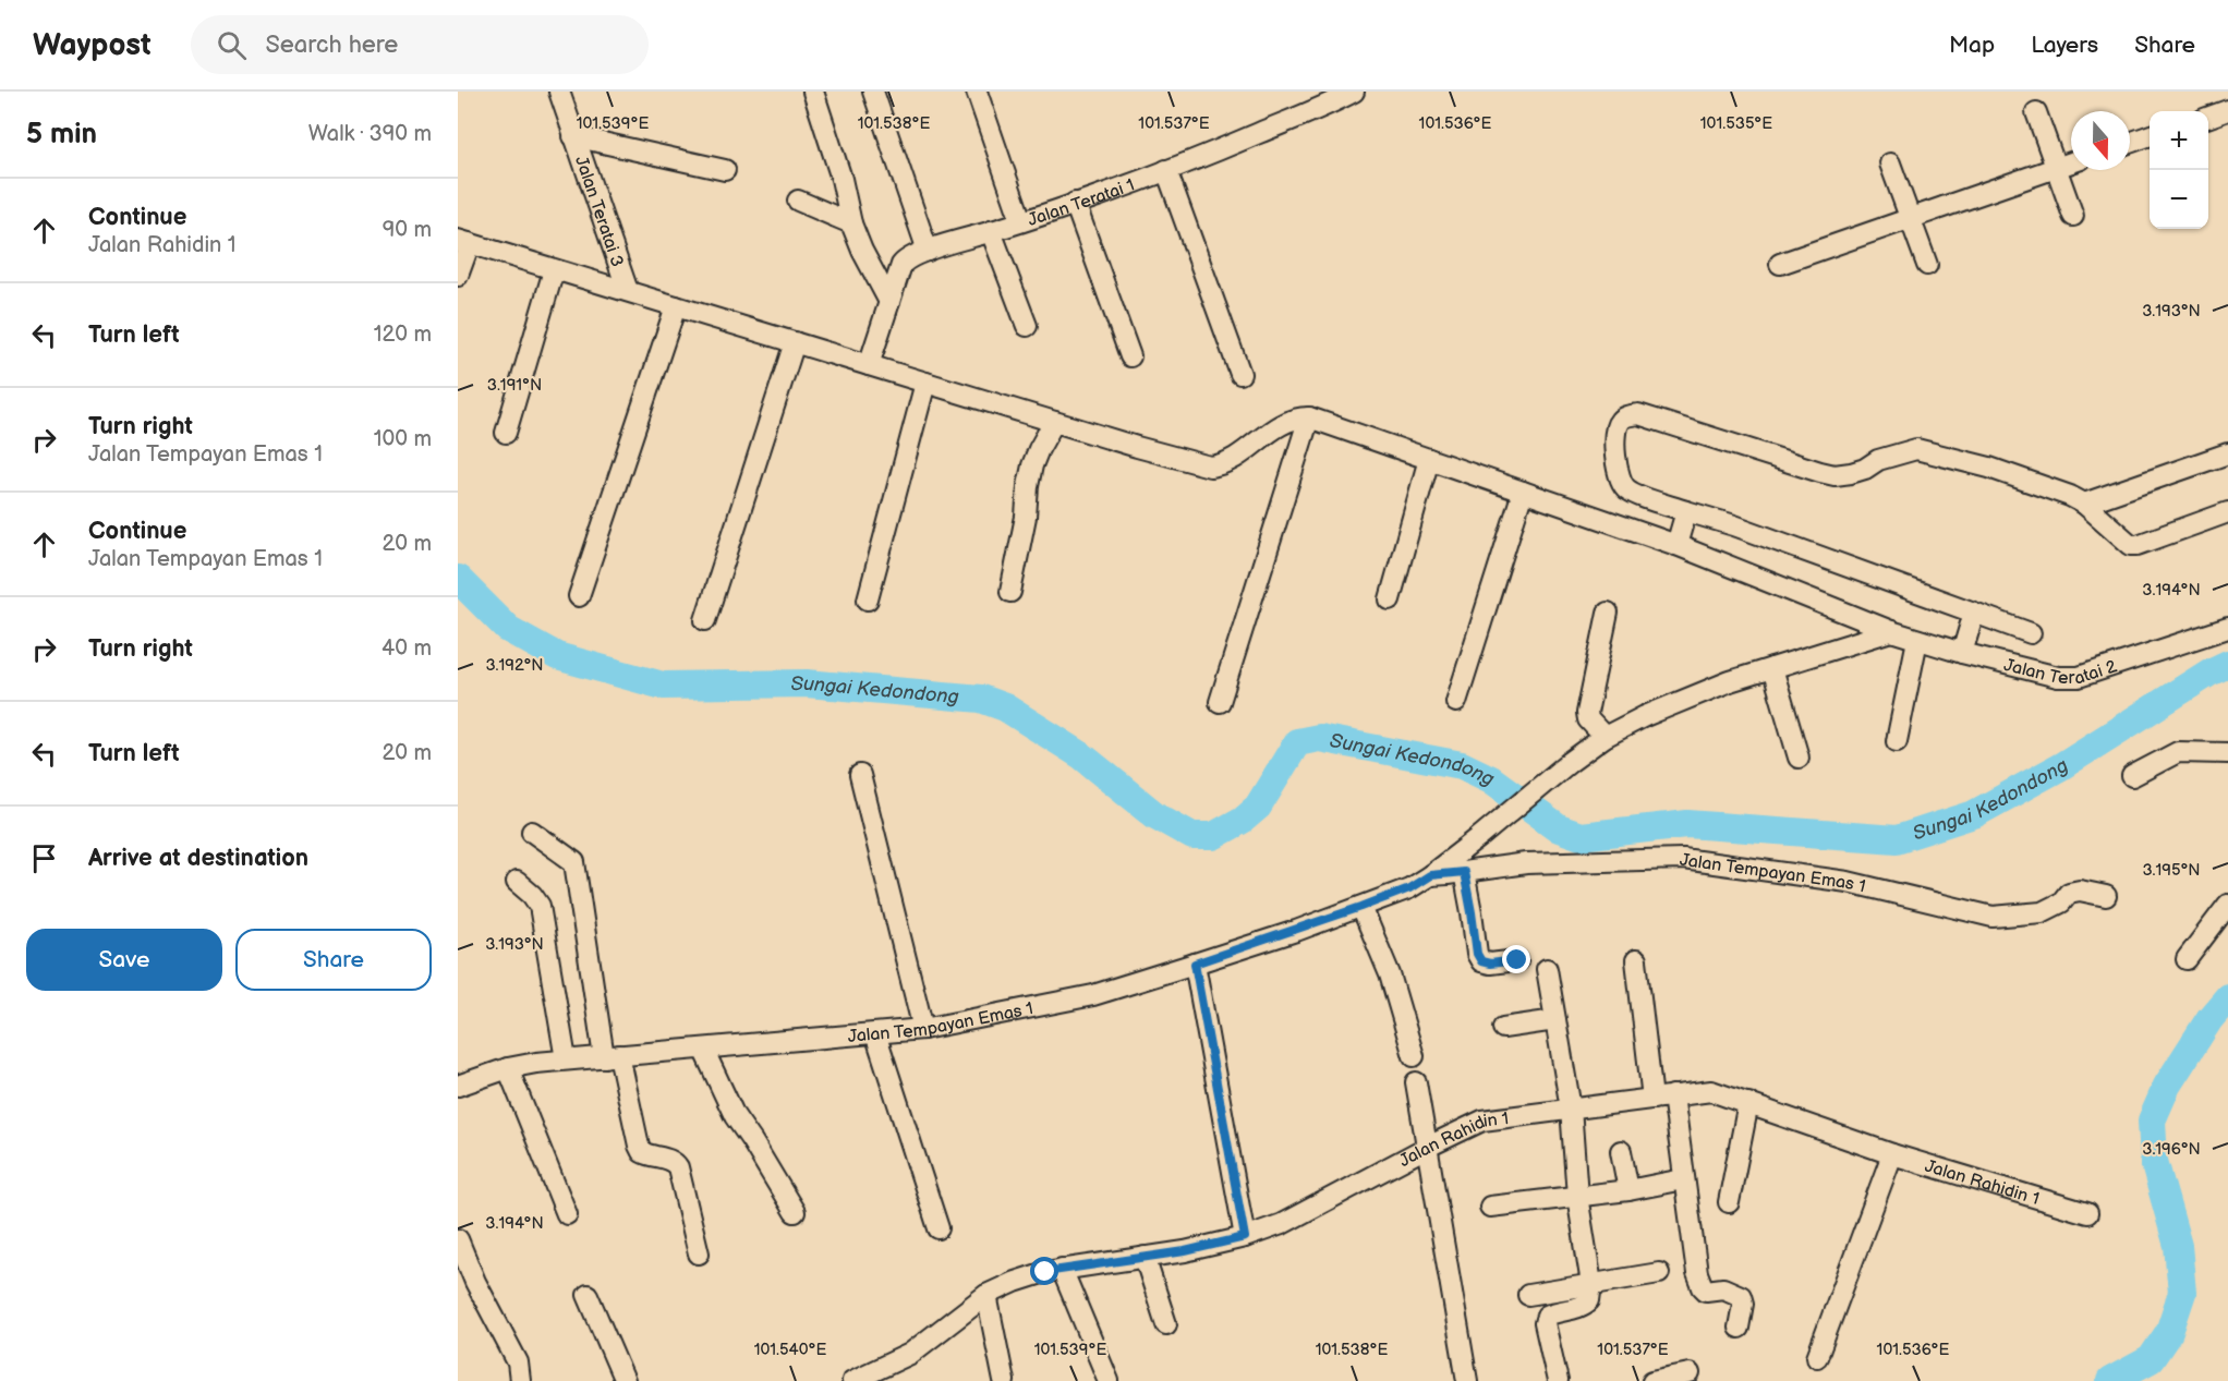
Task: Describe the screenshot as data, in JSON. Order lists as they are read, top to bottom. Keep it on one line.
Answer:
{"streets":{"street":["Jalan Teratai 1","Jalan Teratai 3","Jalan Teratai 2","Jalan Tempayan Emas 1","Jalan Rahidin 1"]},"crossings":[["Jalan Teratai 2","Jalan Tempayan Emas 1"]],"water":["Sungai Kedondong"],"north":"bottom","page":{"header":"Waypost","search":"Search here","nav":["Map","Layers","Share"],"heading":["5 min","Walk · 390 m"],"map_buttons":["+","−"],"list":[["Continue","Jalan Rahidin 1","90 m"],["Turn left","120 m"],["Turn right","Jalan Tempayan Emas 1","100 m"],["Continue","Jalan Tempayan Emas 1","20 m"],["Turn right","40 m"],["Turn left","20 m"],"Arrive at destination"],"buttons":["Save","Share"]},"coordinates":["101.539°E","101.538°E","101.537°E","101.536°E","101.535°E","3.193°N","3.191°N","3.194°N","3.192°N","3.195°N","3.196°N","101.540°E"]}
